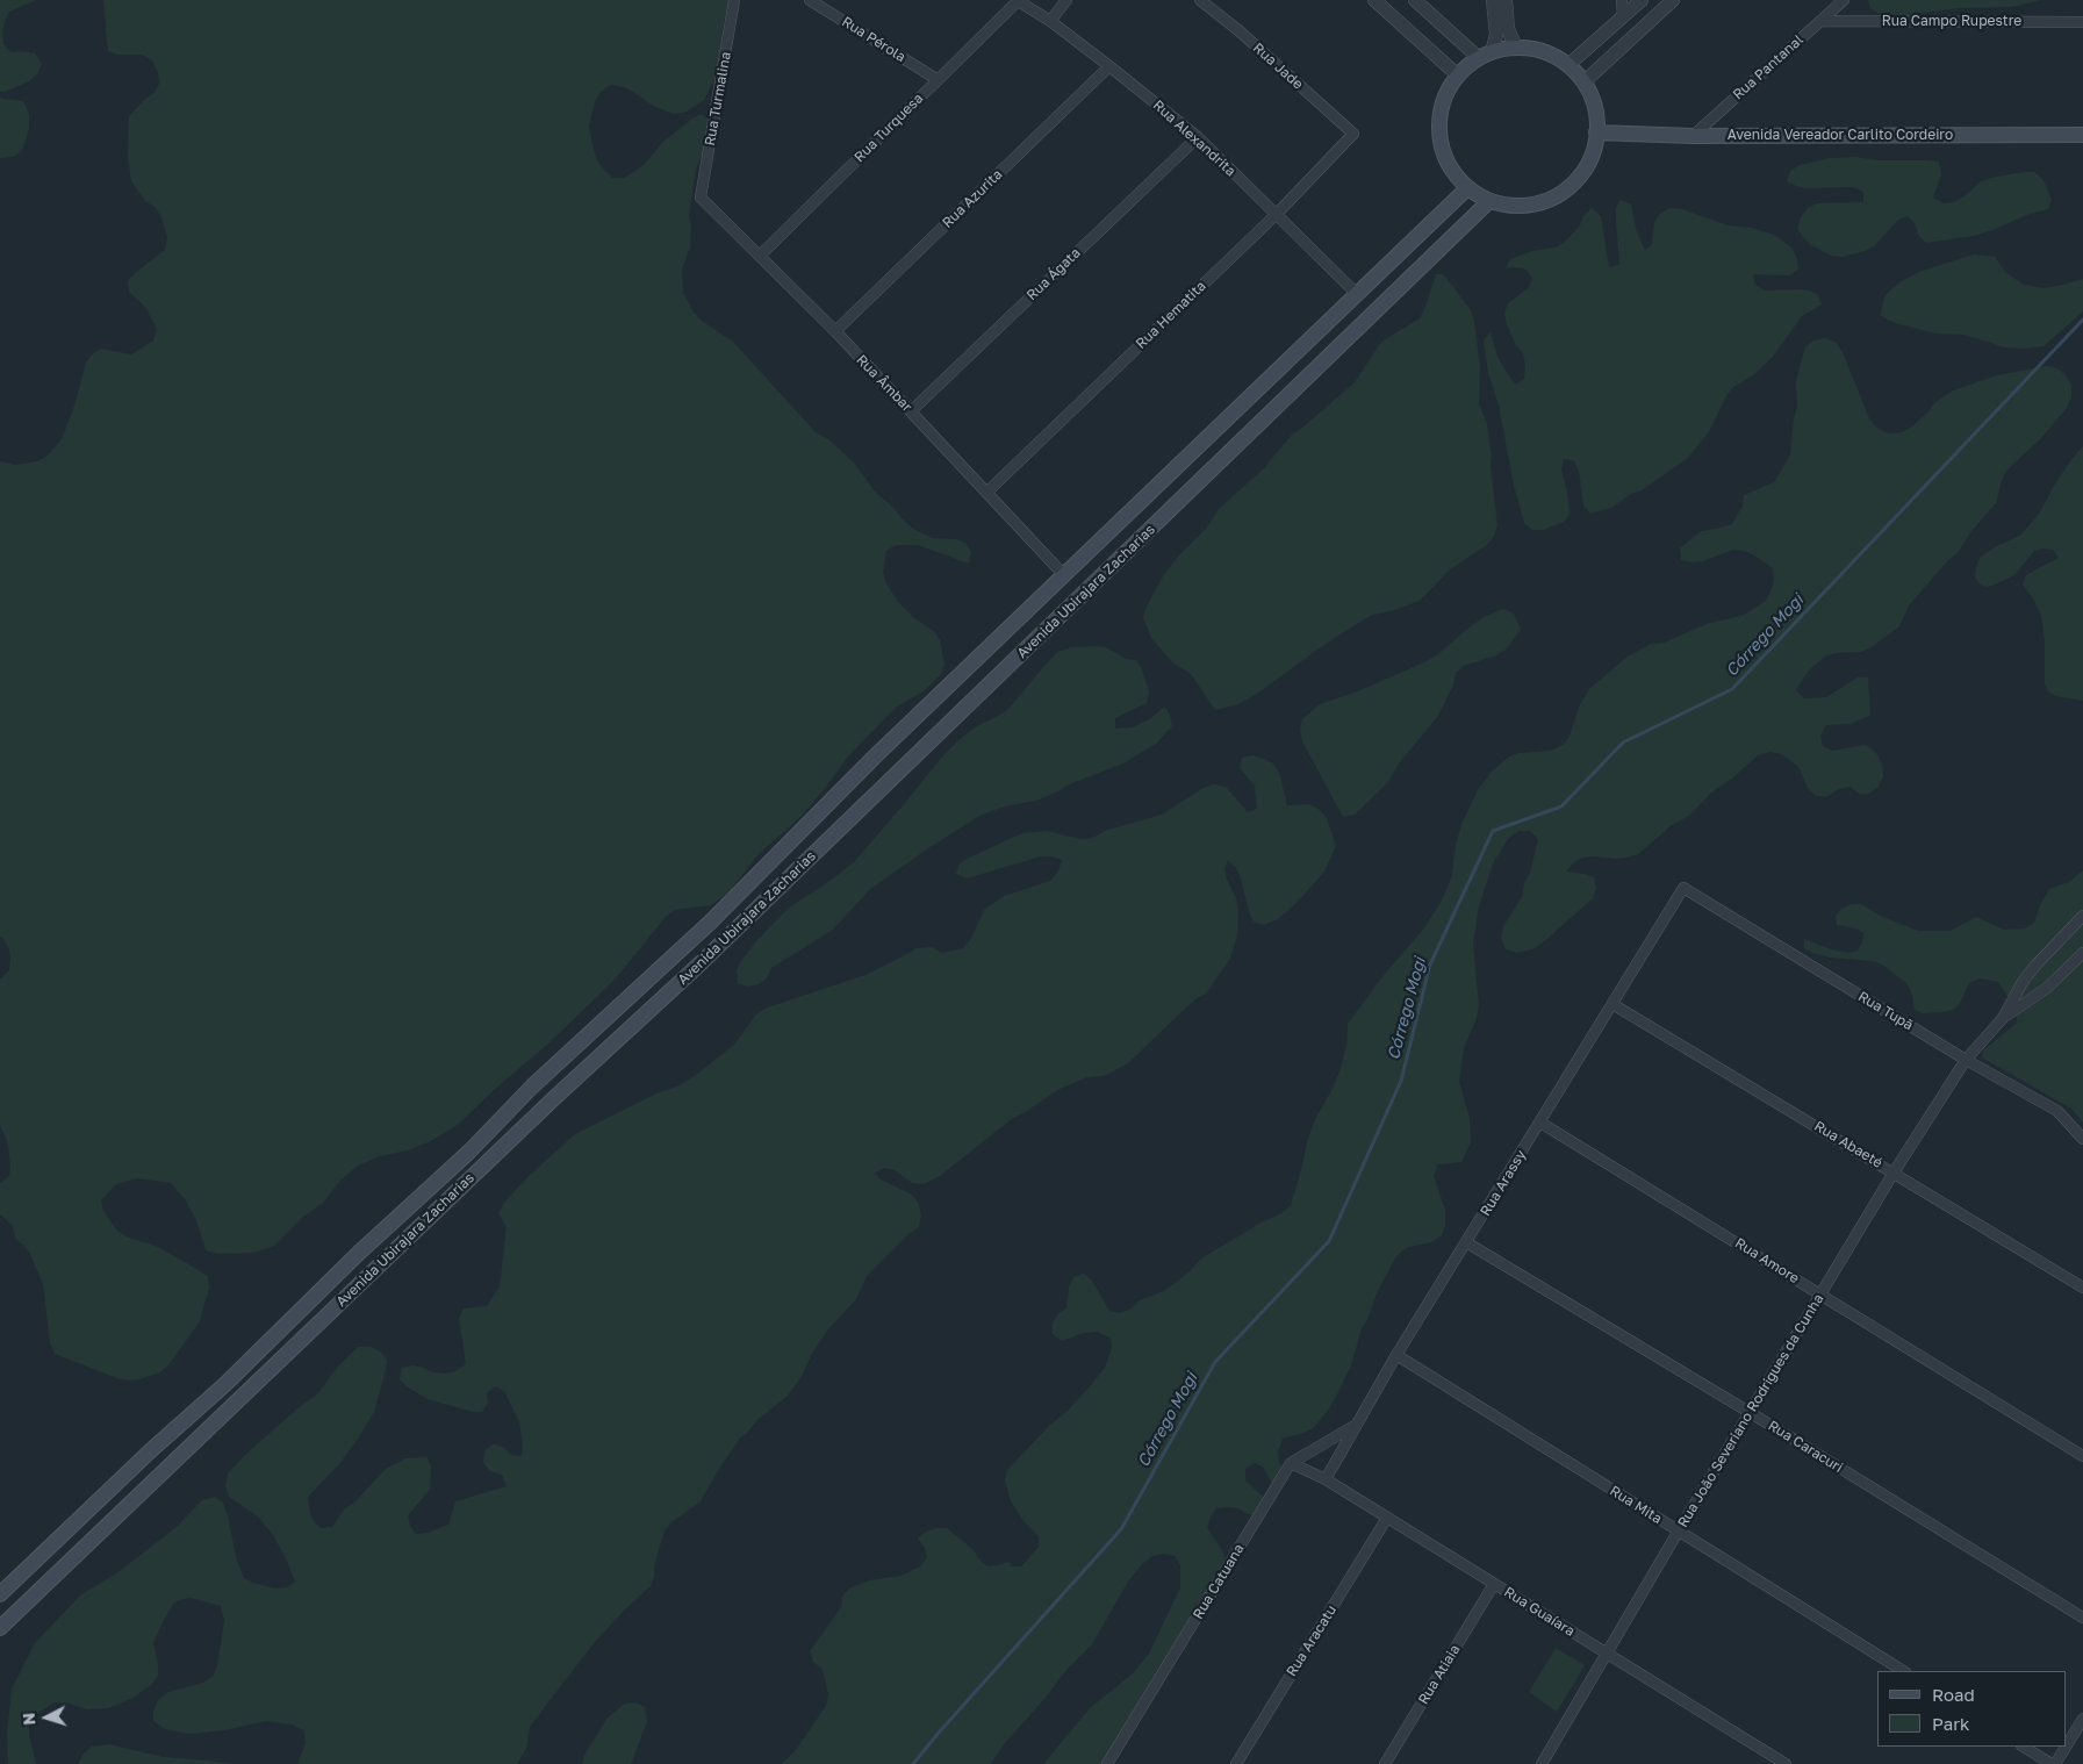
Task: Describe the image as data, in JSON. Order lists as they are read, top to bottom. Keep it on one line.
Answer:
{"streets":{"main road":["Avenida Vereador Carlito Cordeiro","Avenida Ubirajara Zacharias"],"street":["Rua Campo Rupestre","Rua Pérola","Rua Jade","Rua Pantanal","Rua Turmalina","Rua Turquesa","Rua Alexandrita","Rua Azurita","Rua Ágata","Rua Hematita","Rua Âmbar","Rua Tupã","Rua Abaeté","Rua Arassy","Rua Amore","Rua João Severiano Rodrigues da Cunha","Rua Caracuri","Rua Mita","Rua Catuana","Rua Guaíara","Rua Aracatu","Rua Atiaia"]},"crossings":[["Rua Campo Rupestre","Rua Pantanal"],["Rua Pérola","Rua Turquesa"],["Rua Jade","Rua Hematita"],["Rua Pantanal","Avenida Vereador Carlito Cordeiro"],["Rua Turmalina","Rua Âmbar"],["Rua Turquesa","Rua Alexandrita"],["Rua Turquesa","Rua Âmbar"],["Avenida Vereador Carlito Cordeiro","Avenida Ubirajara Zacharias"],["Rua Alexandrita","Rua Azurita"],["Rua Alexandrita","Rua Ágata"],["Rua Alexandrita","Rua Hematita"],["Rua Alexandrita","Avenida Ubirajara Zacharias"],["Rua Azurita","Rua Âmbar"],["Rua Ágata","Rua Âmbar"],["Rua Hematita","Rua Âmbar"],["Rua Âmbar","Avenida Ubirajara Zacharias"],["Rua Tupã","Rua Arassy"],["Rua Tupã","Rua João Severiano Rodrigues da Cunha"],["Rua Abaeté","Rua Arassy"],["Rua Abaeté","Rua João Severiano Rodrigues da Cunha"],["Rua Arassy","Rua Amore"],["Rua Arassy","Rua Caracuri"],["Rua Arassy","Rua Mita"],["Rua Arassy","Rua Catuana"],["Rua Arassy","Rua Guaíara"],["Rua Amore","Rua João Severiano Rodrigues da Cunha"],["Rua João Severiano Rodrigues da Cunha","Rua Caracuri"],["Rua João Severiano Rodrigues da Cunha","Rua Mita"],["Rua João Severiano Rodrigues da Cunha","Rua Guaíara"],["Rua Catuana","Rua Guaíara"],["Rua Guaíara","Rua Aracatu"],["Rua Guaíara","Rua Atiaia"]],"water":["Córrego Mogi"],"legend":["Road","Park"],"north":"left"}
